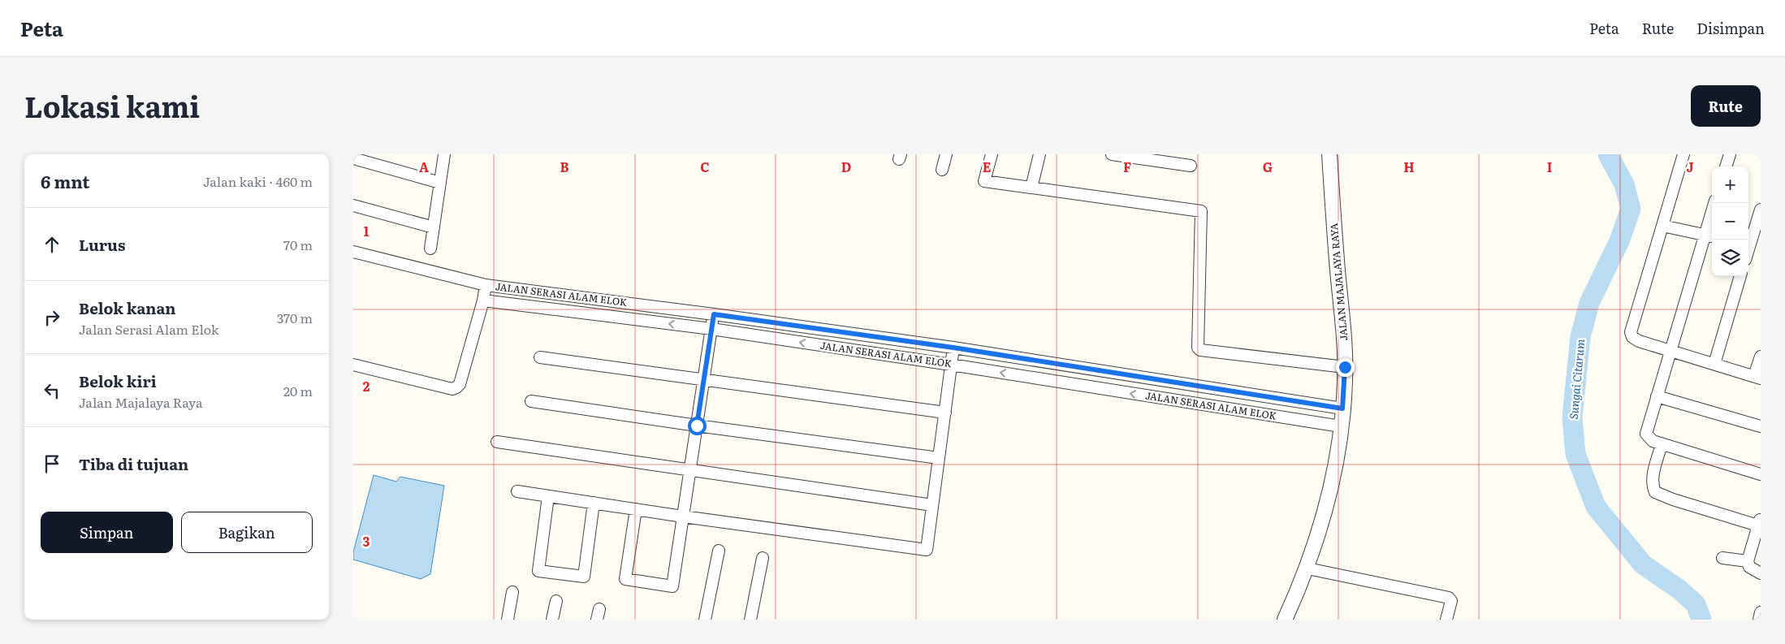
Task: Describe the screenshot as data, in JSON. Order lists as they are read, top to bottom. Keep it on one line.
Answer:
{"streets":{"street":["JALAN MAJALAYA RAYA","JALAN SERASI ALAM ELOK"]},"crossings":[["JALAN MAJALAYA RAYA","JALAN SERASI ALAM ELOK"]],"water":["Sungai Citarum"],"page":{"header":"Peta","nav":["Peta","Rute","Disimpan"],"title":"Lokasi kami","buttons":["Rute",["Simpan","Bagikan"]],"heading":["6 mnt","Jalan kaki · 460 m"],"map_buttons":["+","−"],"list":[["Lurus","70 m"],["Belok kanan","Jalan Serasi Alam Elok","370 m"],["Belok kiri","Jalan Majalaya Raya","20 m"],"Tiba di tujuan"]},"grid":{"columns":["A","B","C","D","E","F","G","H","I","J"],"rows":["1","2","3"]}}
